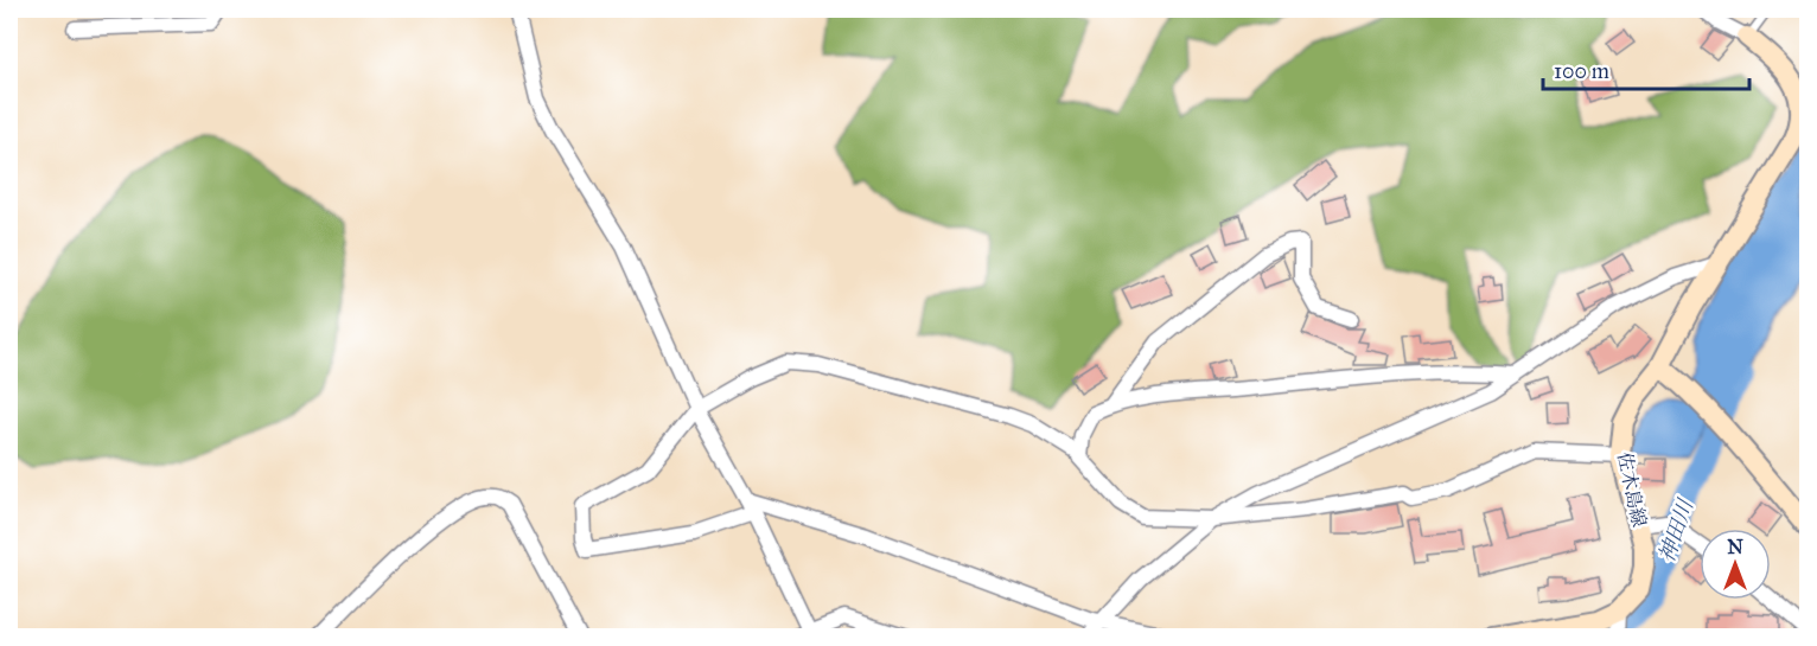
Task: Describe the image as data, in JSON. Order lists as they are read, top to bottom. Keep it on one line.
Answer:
{"streets":{"main road":["佐木島線"]},"water":["神田川"],"scale_bar":"100 m","north":"top"}
